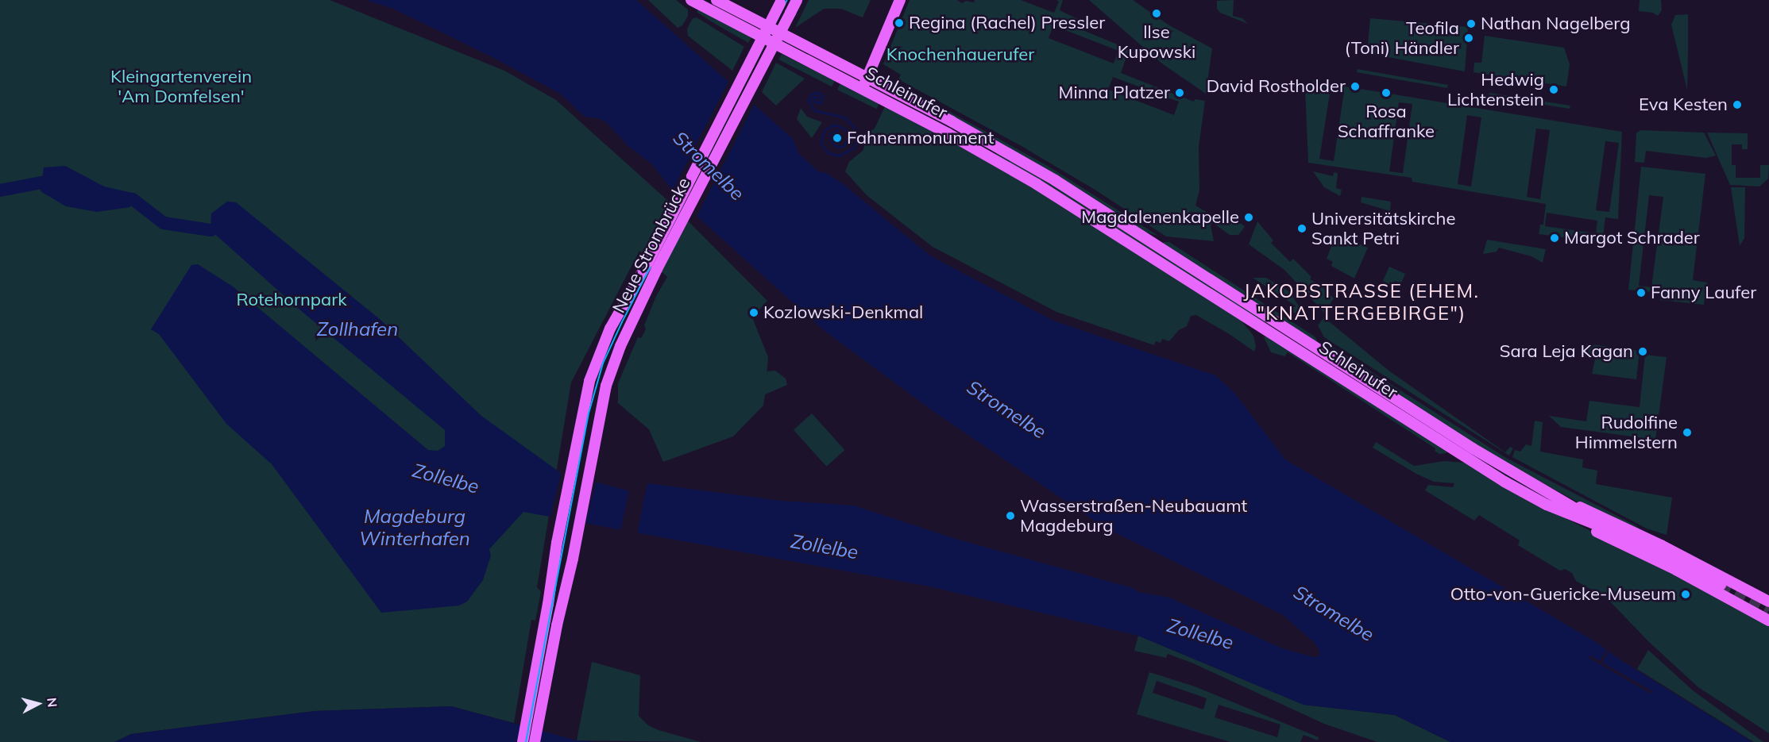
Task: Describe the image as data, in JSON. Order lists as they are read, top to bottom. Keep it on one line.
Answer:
{"streets":{"main road":["Schleinufer","Neue Strombrücke"]},"districts":["JAKOBSTRASSE (EHEM. \"KNATTERGEBIRGE\")"],"water":["Stromelbe","Zollhafen","Zollelbe","Magdeburg Winterhafen"],"parks":["Knochenhauerufer","Kleingartenverein 'Am Domfelsen'","Rotehornpark"],"places":["llse Kupowski","Regina (Rachel) Pressler","Nathan Nagelberg","Teofila (Toni) Händler","David Rostholder","Hedwig Lichtenstein","Minna Platzer","Rosa Schaffranke","Eva Kesten","Fahnenmonument","Magdalenenkapelle","Universitätskirche Sankt Petri","Margot Schrader","Fanny Laufer","Kozlowski-Denkmal","Sara Leja Kagan","Rudolfine Himmelstern","Wasserstraßen-Neubauamt Magdeburg","Otto-von-Guericke-Museum"],"north":"right"}
